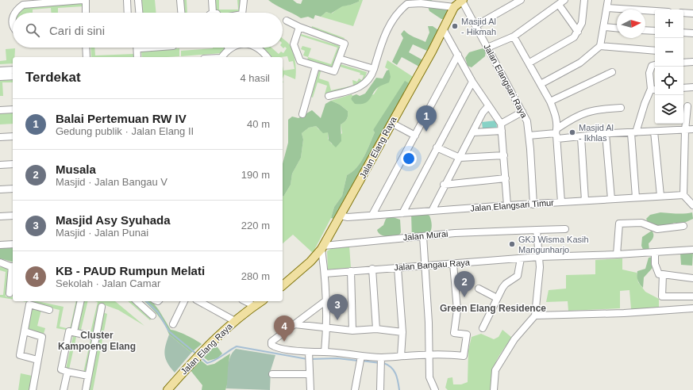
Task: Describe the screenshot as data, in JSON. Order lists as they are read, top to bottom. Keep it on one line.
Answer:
{"streets":{"main road":["Jalan Elang Raya"],"street":["Jalan Elangsari Raya","Jalan Elangsari Timur","Jalan Murai","Jalan Bangau Raya"]},"crossings":[["Jalan Elangsari Raya","Jalan Elang Raya"],["Jalan Elangsari Raya","Jalan Elangsari Timur"],["Jalan Elang Raya","Jalan Elangsari Timur"],["Jalan Elang Raya","Jalan Murai"]],"districts":["Green Elang Residence","Cluster Kampoeng Elang"],"places":["Masjid Al - Hikmah","Masjid Al - Ikhlas","GKJ Wisma Kasih Mangunharjo"],"north":"right","page":{"map_buttons":["+","−"],"search":"Cari di sini","heading":["Terdekat","4 hasil"],"list":[{"mark":"1","name":"Balai Pertemuan RW IV","note":"Gedung publik · Jalan Elang II","value":"40 m"},{"mark":"2","name":"Musala","note":"Masjid · Jalan Bangau V","value":"190 m"},{"mark":"3","name":"Masjid Asy Syuhada","note":"Masjid · Jalan Punai","value":"220 m"},{"mark":"4","name":"KB - PAUD Rumpun Melati","note":"Sekolah · Jalan Camar","value":"280 m"}],"pins":["1","2","3","4"]}}
